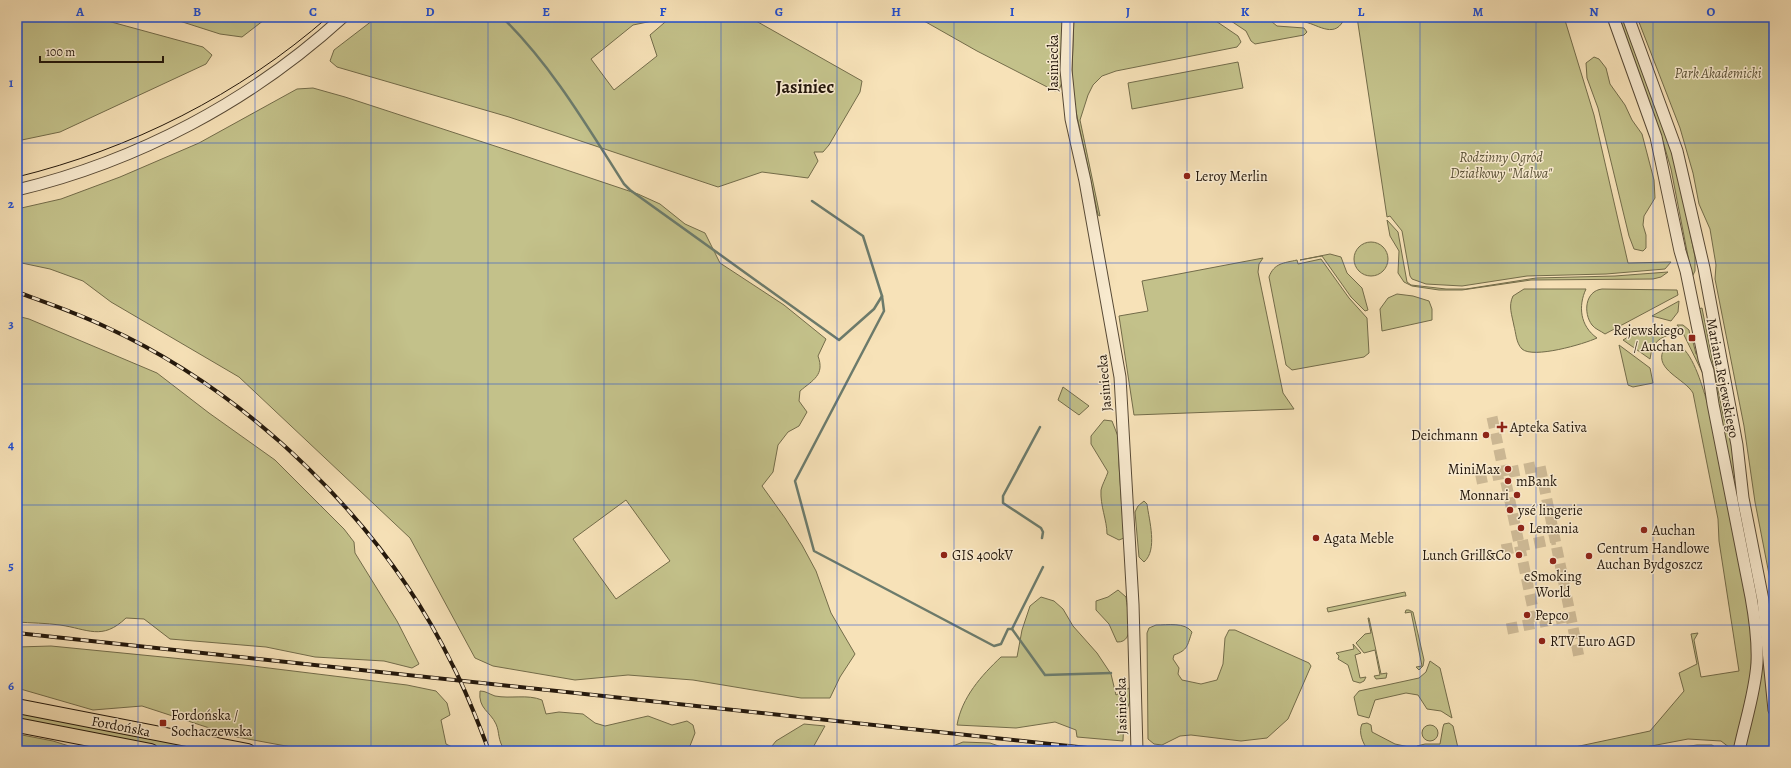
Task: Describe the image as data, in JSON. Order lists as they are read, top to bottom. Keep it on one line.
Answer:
{"streets":{"main road":["Fordońska"],"street":["Jasiniecka","Mariana Rejewskiego"]},"districts":["Jasiniec"],"parks":["Park Akademicki","Rodzinny Ogród Działkowy \"Malwa\""],"places":{"other":["Leroy Merlin","Deichmann","MiniMax","mBank","Monnari","ysé lingerie","Lemania","Auchan","Agata Meble","GIS 400kV","Lunch Grill&Co","Centrum Handlowe Auchan Bydgoszcz","eSmoking World","Pepco","RTV Euro AGD"],"transit":["Rejewskiego / Auchan","Fordońska / Sochaczewska"],"health":["Apteka Sativa"]},"scale_bar":"100 m","grid":{"columns":["A","B","C","D","E","F","G","H","I","J","K","L","M","N","O"],"rows":["1","2","3","4","5","6"]}}
